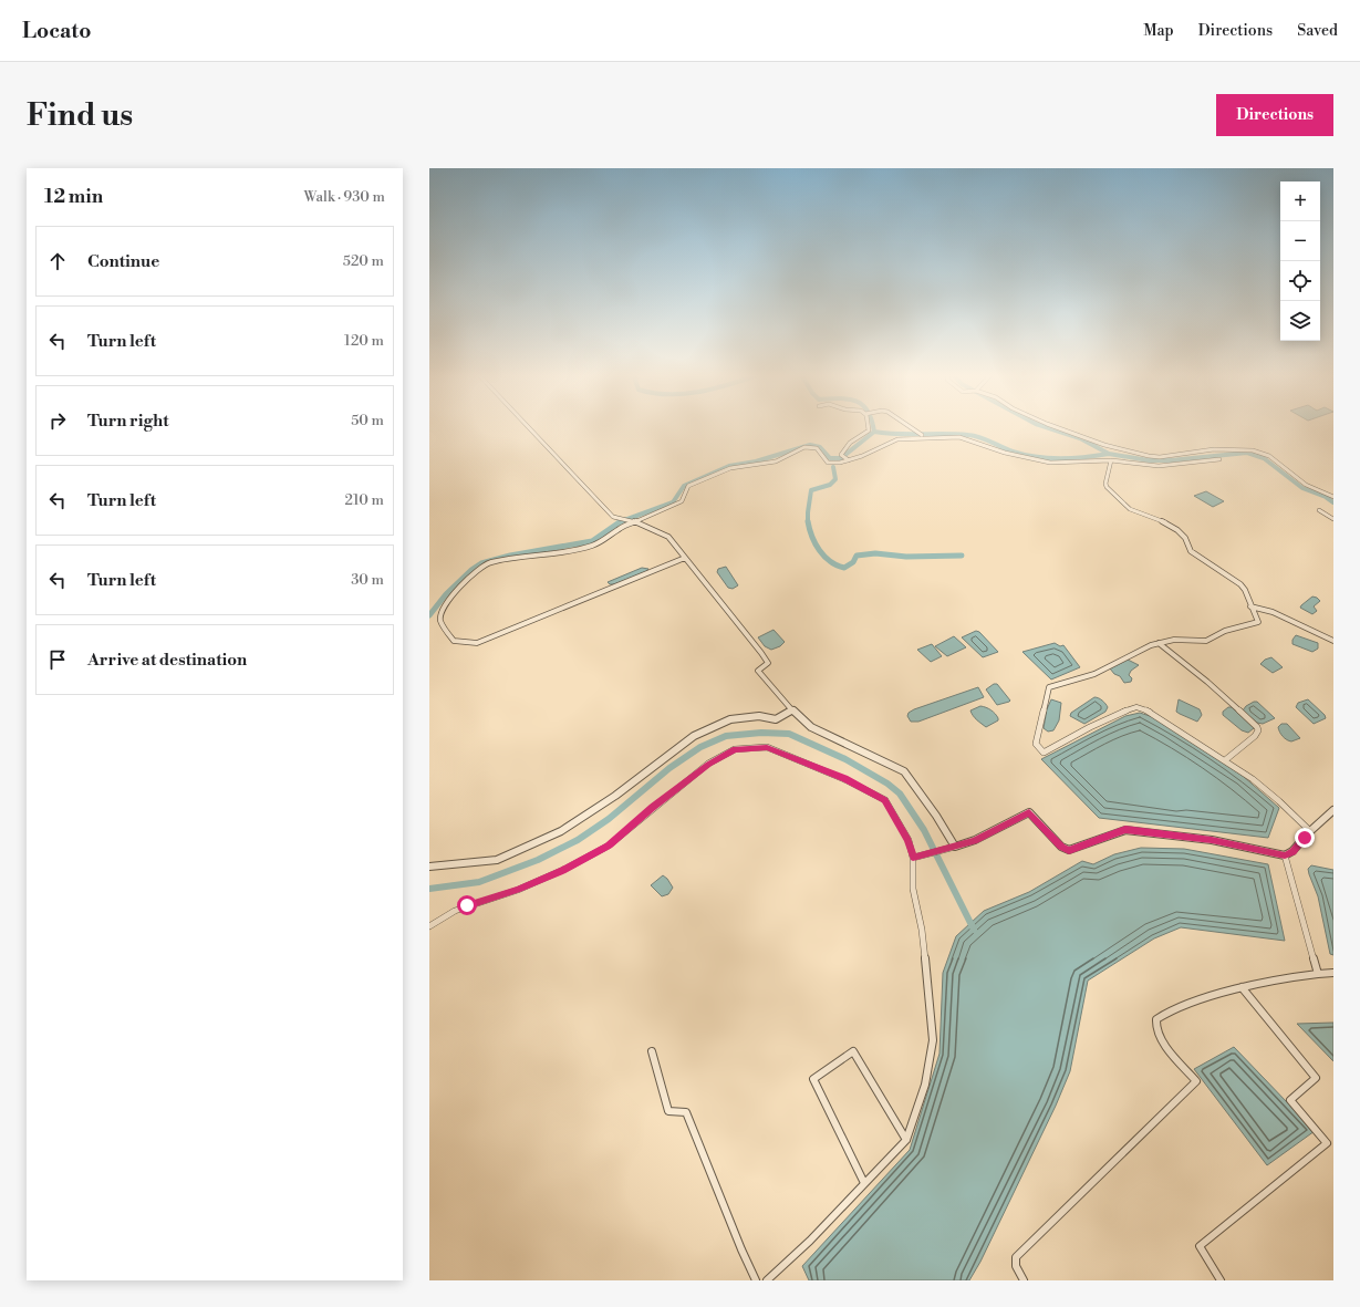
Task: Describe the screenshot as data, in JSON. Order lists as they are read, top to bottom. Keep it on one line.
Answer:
{"page":{"header":"Locato","nav":["Map","Directions","Saved"],"buttons":"Directions","title":"Find us","heading":["12 min","Walk · 930 m"],"map_buttons":["+","−"],"list":[["Continue","520 m"],["Turn left","120 m"],["Turn right","50 m"],["Turn left","210 m"],["Turn left","30 m"],"Arrive at destination"]}}
